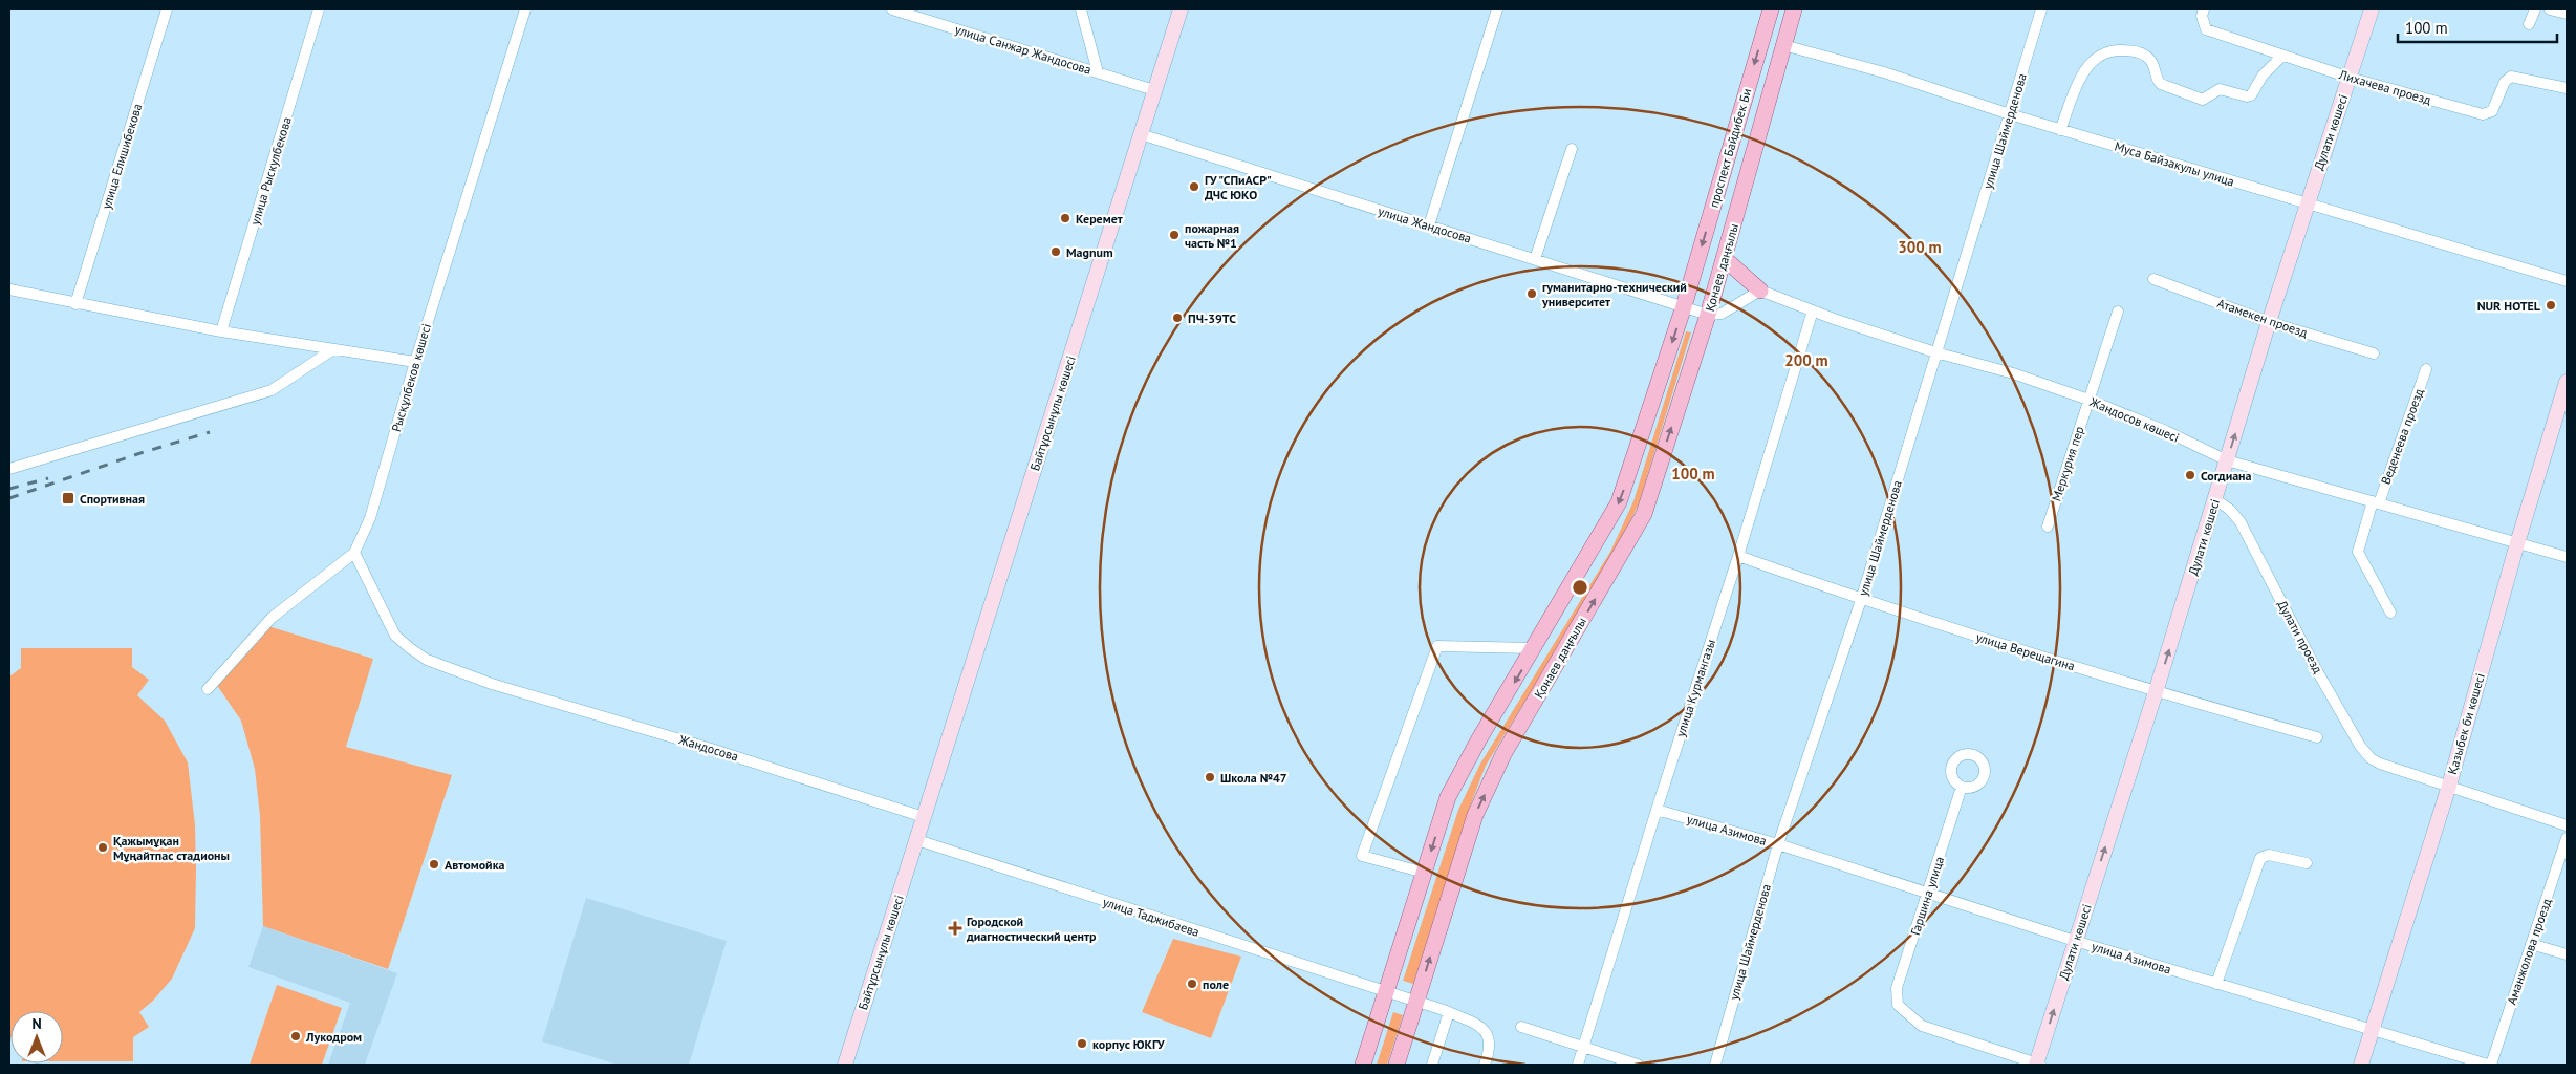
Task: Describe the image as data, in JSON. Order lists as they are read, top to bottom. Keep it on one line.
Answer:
{"streets":{"main road":["Дулати көшесі","проспект Байдибек Би","Қонаев даңғылы","Байтұрсынұлы көшесі","Қазыбек би көшесі"],"street":["улица Санжар Жандосова","Лихачева проезд","улица Шаймерденова","улица Елишибекова","Муса Байзакулы улица","улица Рыскулбекова","улица Жандосова","Атамекен проезд","Рысқұлбеков көшесі","Жандосов көшесі","Веденеева проезд","Меркурия пер","Дулати проезд","улица Верещагина","улица Курмангазы","Жандосова","улица Азимова","Гаршина улица","улица Таджибаева","Аманжолова проезд"]},"crossings":[["улица Санжар Жандосова","Байтұрсынұлы көшесі"],["Лихачева проезд","Дулати көшесі"],["улица Шаймерденова","Муса Байзакулы улица"],["улица Шаймерденова","Жандосов көшесі"],["улица Шаймерденова","улица Верещагина"],["улица Шаймерденова","улица Азимова"],["Дулати көшесі","Муса Байзакулы улица"],["Дулати көшесі","Атамекен проезд"],["Дулати көшесі","Жандосов көшесі"],["Дулати көшесі","Дулати проезд"],["Дулати көшесі","улица Верещагина"],["Дулати көшесі","улица Азимова"],["Дулати көшесі","Гаршина улица"],["проспект Байдибек Би","Қонаев даңғылы"],["Муса Байзакулы улица","Қонаев даңғылы"],["улица Жандосова","Қонаев даңғылы"],["улица Жандосова","Байтұрсынұлы көшесі"],["Қонаев даңғылы","улица Таджибаева"],["Рысқұлбеков көшесі","Жандосова"],["Байтұрсынұлы көшесі","Жандосова"],["Байтұрсынұлы көшесі","улица Таджибаева"],["Жандосов көшесі","Веденеева проезд"],["Жандосов көшесі","Меркурия пер"],["Жандосов көшесі","улица Курмангазы"],["Жандосов көшесі","Қазыбек би көшесі"],["Дулати проезд","Қазыбек би көшесі"],["улица Верещагина","улица Курмангазы"],["улица Курмангазы","улица Азимова"],["Қазыбек би көшесі","улица Азимова"],["улица Азимова","Гаршина улица"],["улица Азимова","Аманжолова проезд"]],"one_way":["Дулати көшесі","проспект Байдибек Би"],"places":{"other":["ГУ \"СПиАСР\" ДЧС ЮКО","Керемет","пожарная часть №1","Magnum","гуманитарно-технический университет","NUR HOTEL","ПЧ-39ТС","Согдиана","Школа №47","Қажымұқан Мұңайтпас стадионы","Автомойка","поле","Лукодром","корпус ЮКГУ"],"transit":["Спортивная"],"health":["Городской диагностический центр"]},"scale_bar":"100 m","north":"top","rings":["300 m","200 m","100 m"]}
